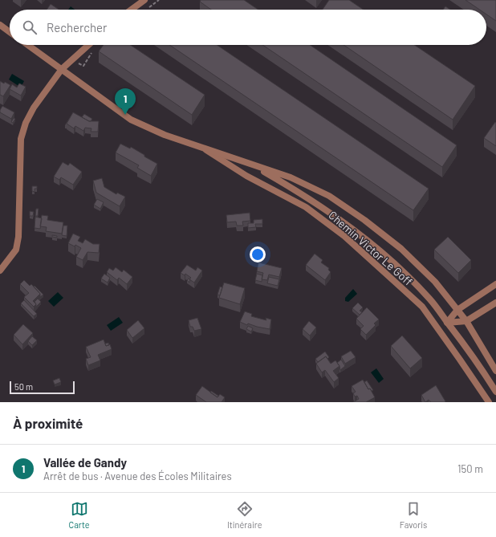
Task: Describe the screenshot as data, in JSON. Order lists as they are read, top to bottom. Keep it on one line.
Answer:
{"streets":{"street":["Chemin Victor Le Goff"]},"scale_bar":"50 m","page":{"search":"Rechercher","pins":"1","scale":"50 m","heading":"À proximité","list":[{"mark":"1","name":"Vallée de Gandy","note":"Arrêt de bus · Avenue des Écoles Militaires","value":"150 m"}],"nav":["Carte","Itinéraire","Favoris"]}}
